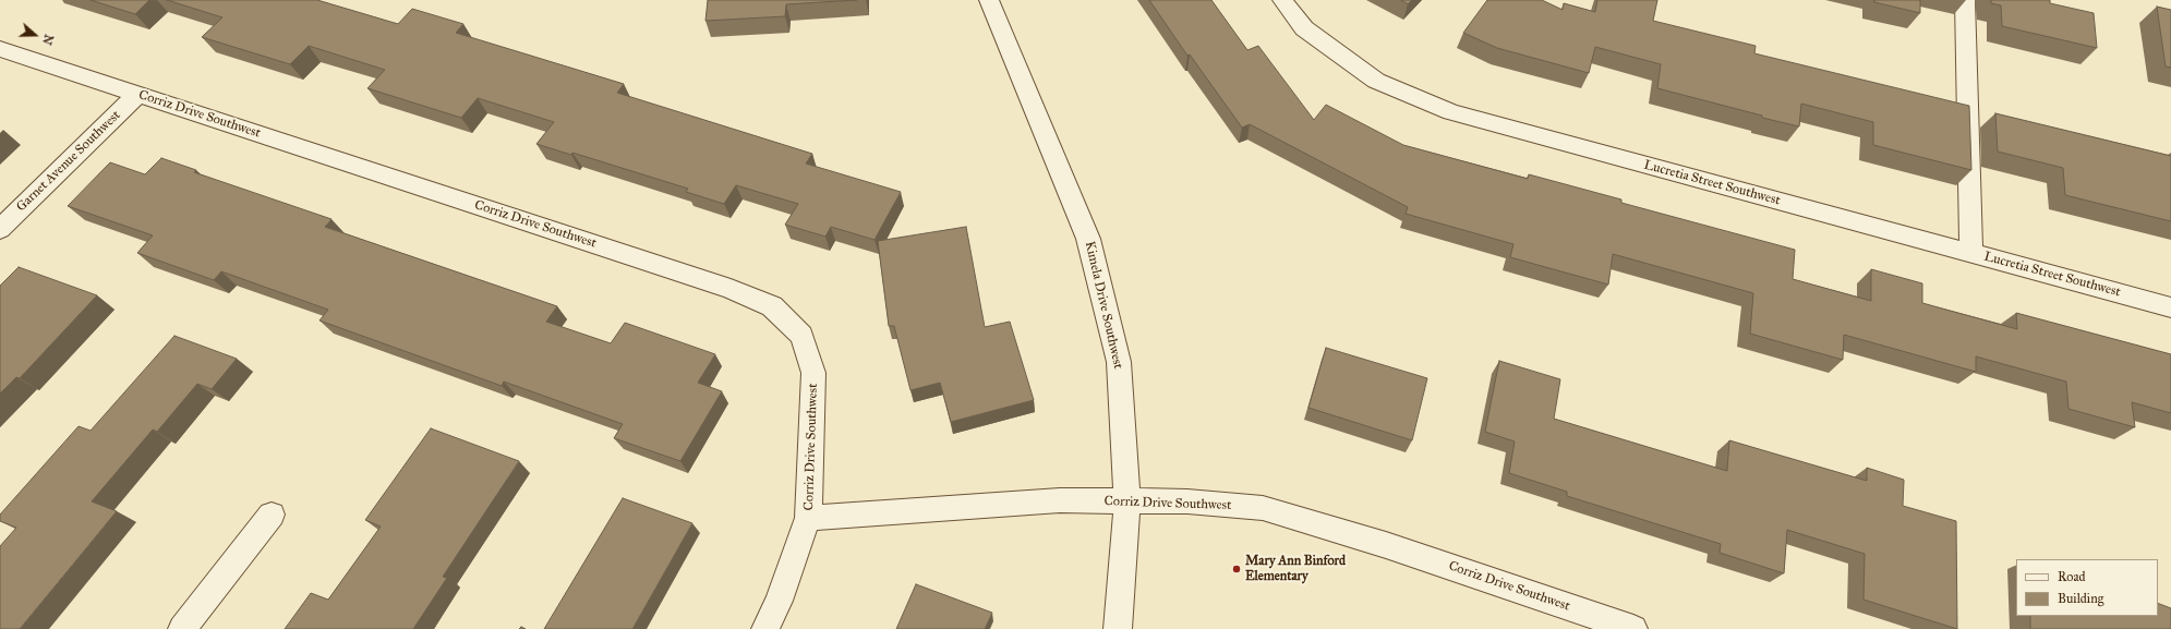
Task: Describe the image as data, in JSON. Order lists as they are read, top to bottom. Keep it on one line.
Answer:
{"streets":{"street":["Corriz Drive Southwest","Garnet Avenue Southwest","Lucretia Street Southwest","Kimela Drive Southwest"]},"crossings":[["Corriz Drive Southwest","Garnet Avenue Southwest"],["Corriz Drive Southwest","Kimela Drive Southwest"]],"places":["Mary Ann Binford Elementary"],"legend":["Road","Building"],"north":"right"}
